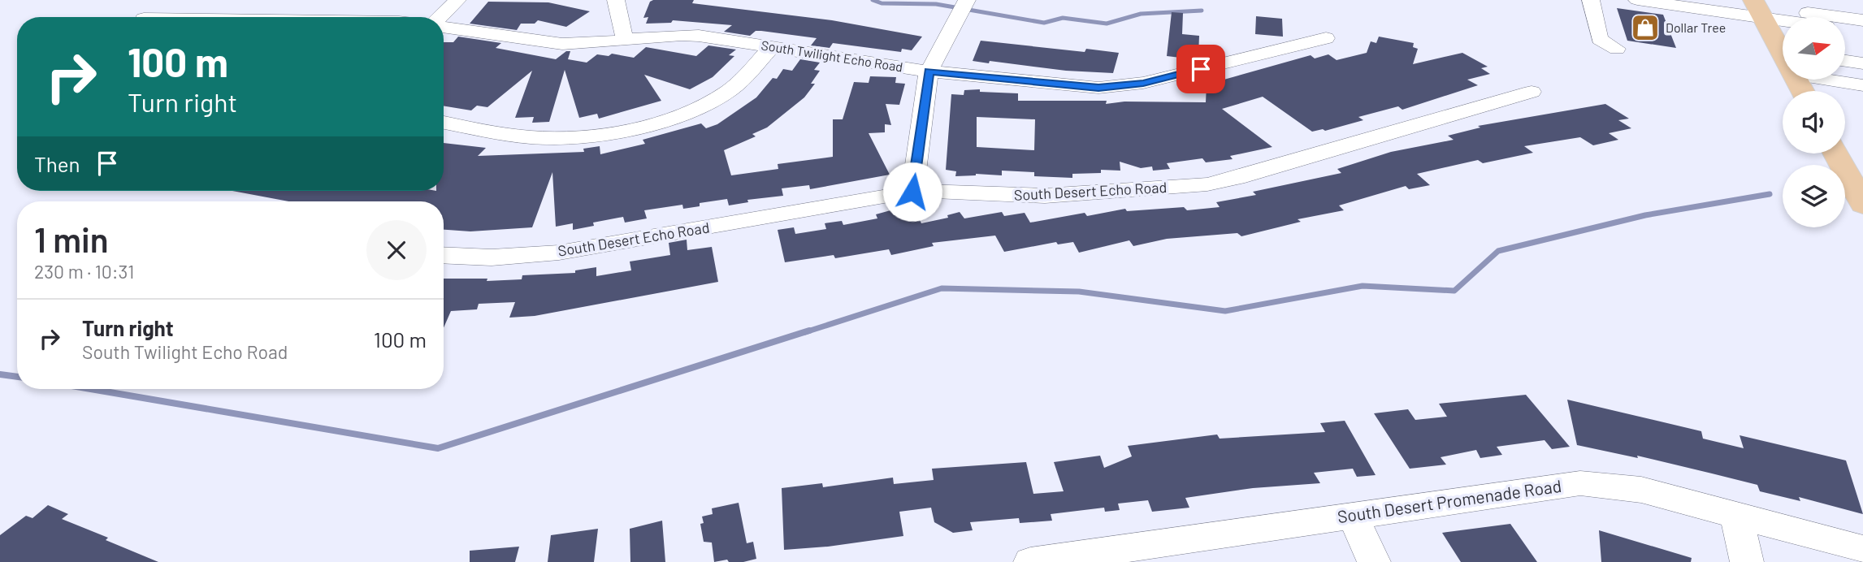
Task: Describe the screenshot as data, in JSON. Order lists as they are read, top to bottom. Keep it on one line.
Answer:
{"streets":{"street":["South Twilight Echo Road","South Desert Echo Road","South Desert Promenade Road"]},"places":{"shop":["Dollar Tree"]},"north":"right","page":{"turn":["100 m","Turn right"],"then":"Then","heading":["1 min","230 m · 10:31"],"list":[{"name":"Turn right","note":"South Twilight Echo Road","value":"100 m"}]}}
